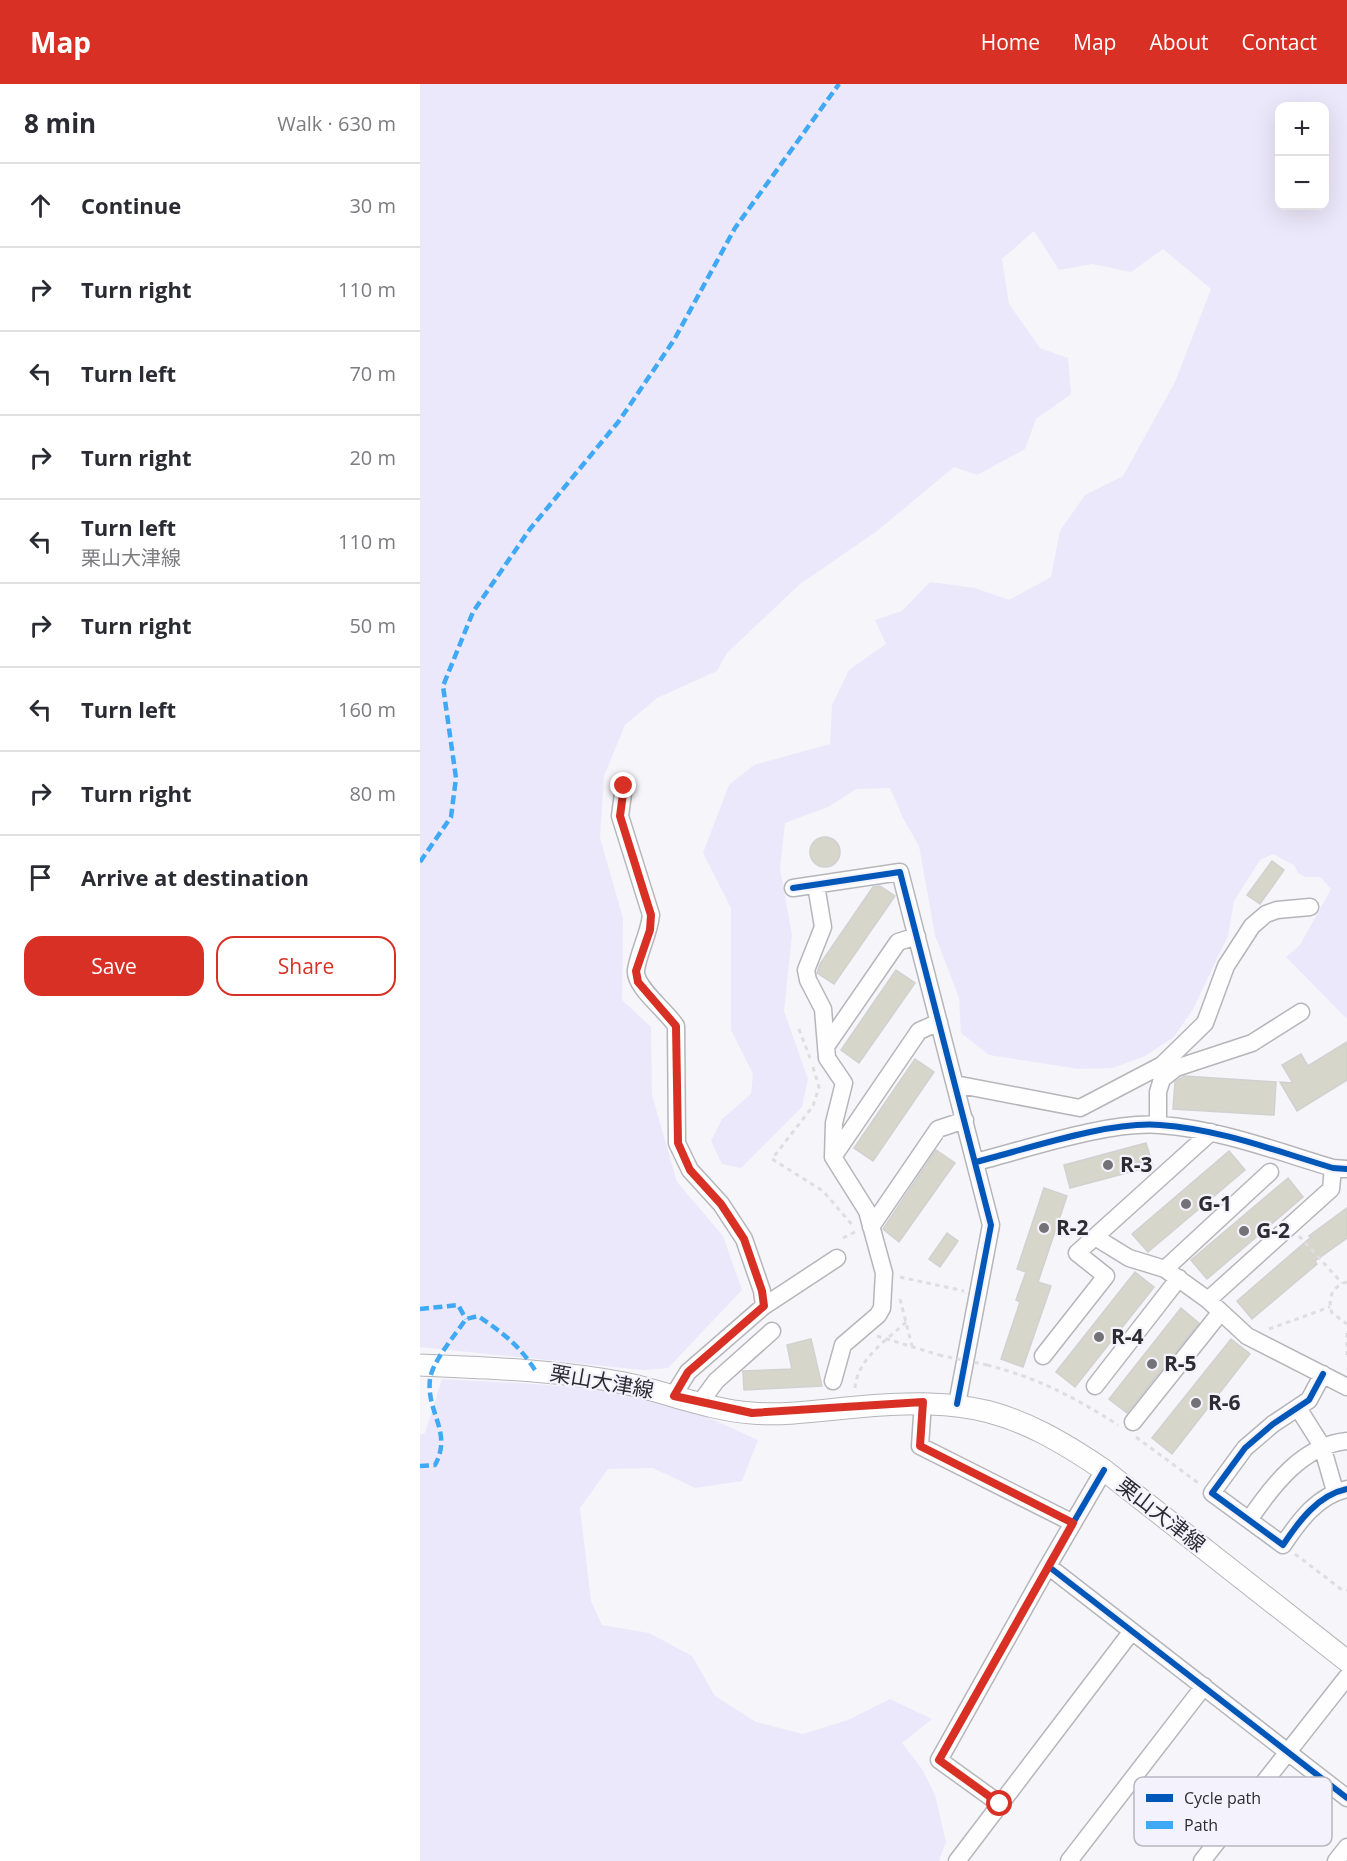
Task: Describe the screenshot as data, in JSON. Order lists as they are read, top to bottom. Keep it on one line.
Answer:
{"streets":{"main road":["栗山大津線"]},"places":["R-3","G-1","R-2","G-2","R-4","R-5","R-6"],"legend":["Cycle path","Path"],"page":{"header":"Map","nav":["Home","Map","About","Contact"],"heading":["8 min","Walk · 630 m"],"map_buttons":["+","−"],"list":[["Continue","30 m"],["Turn right","110 m"],["Turn left","70 m"],["Turn right","20 m"],["Turn left","栗山大津線","110 m"],["Turn right","50 m"],["Turn left","160 m"],["Turn right","80 m"],"Arrive at destination"],"buttons":["Save","Share"]}}
